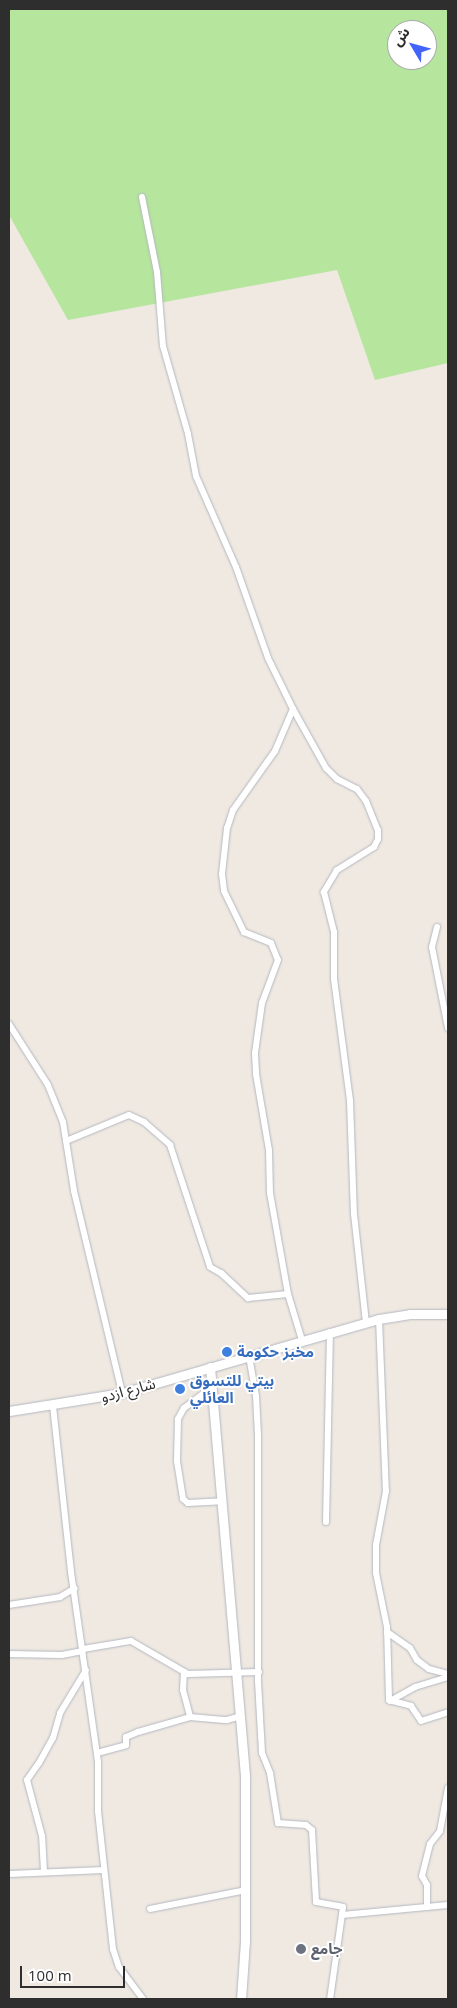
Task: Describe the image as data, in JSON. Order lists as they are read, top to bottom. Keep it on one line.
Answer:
{"streets":{"street":["شارع ازدو"]},"places":["مخبز حكومة","بيتي للتسوق العائلي","جامع"],"scale_bar":"100 m","north":"top left"}
